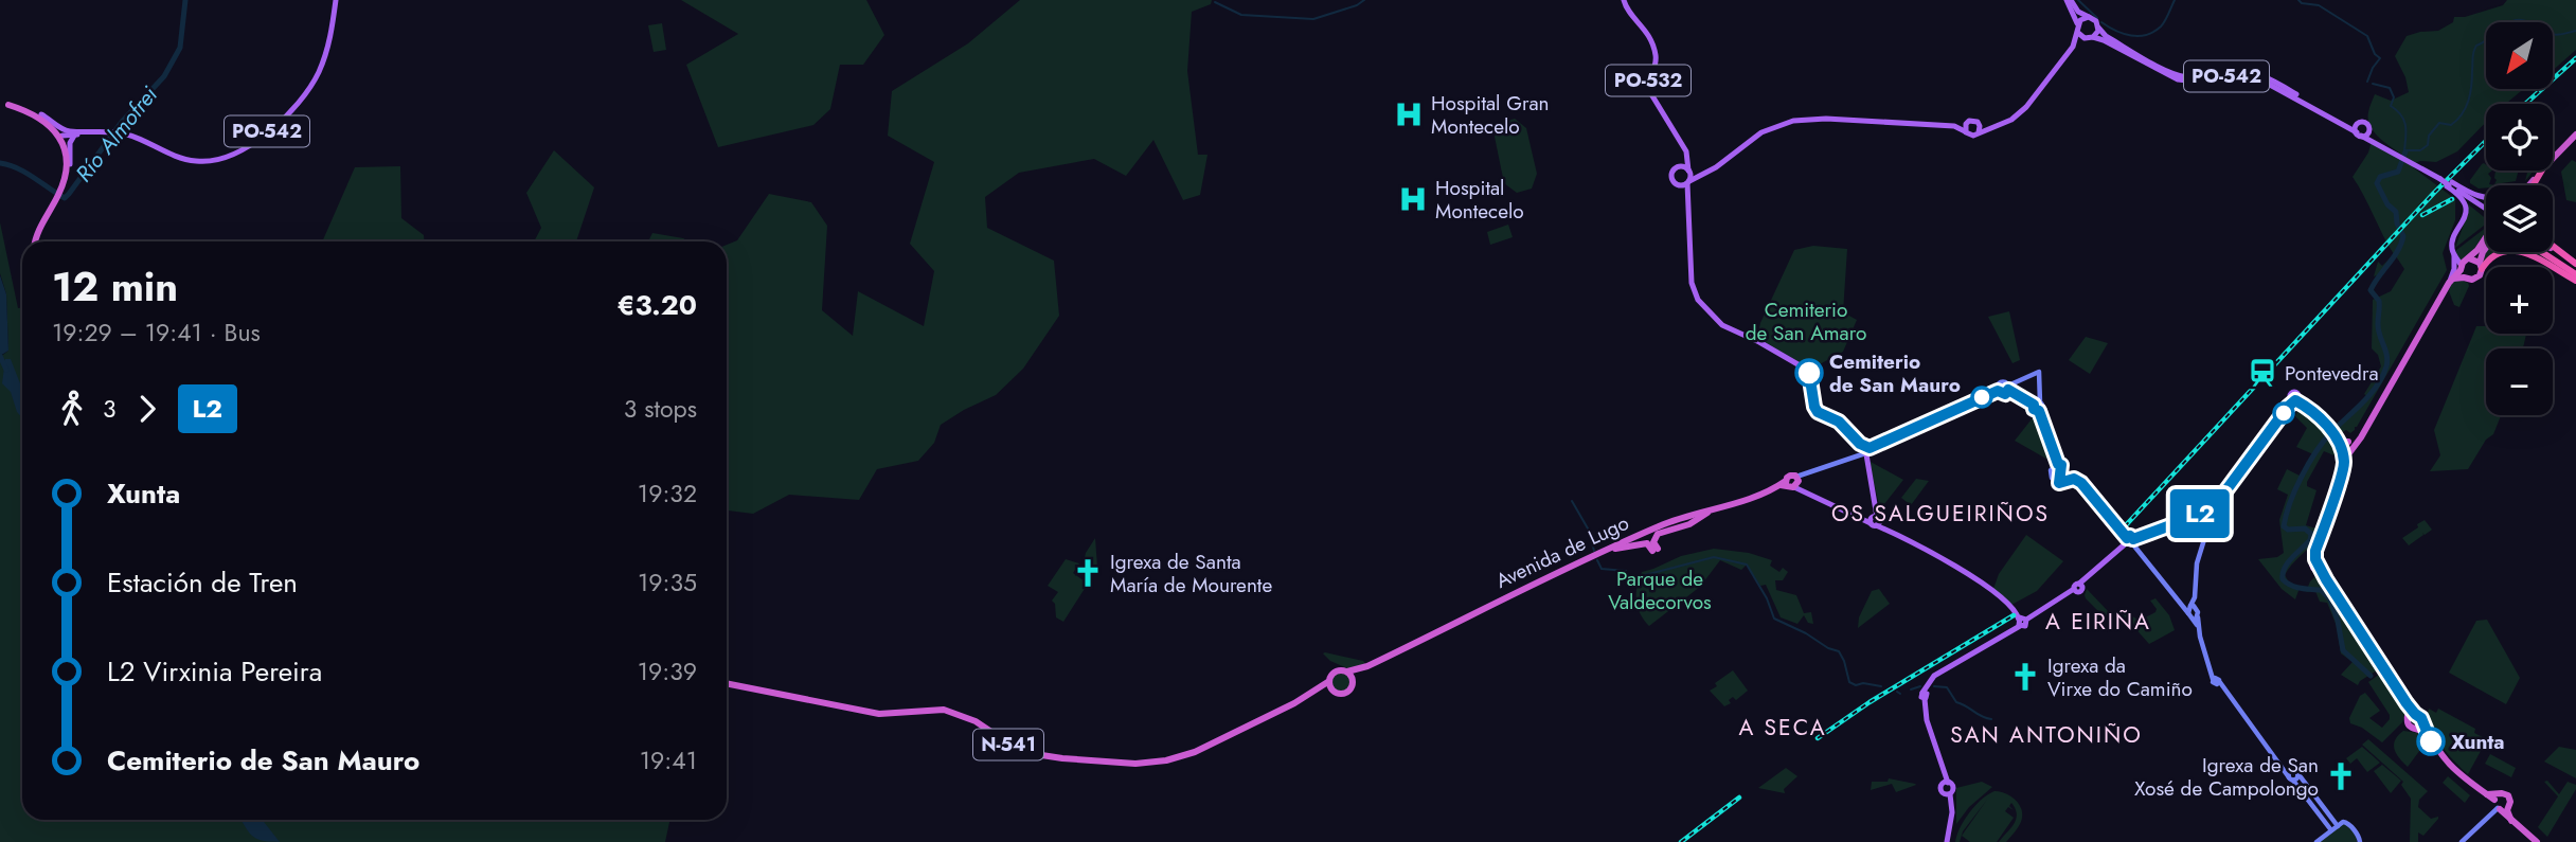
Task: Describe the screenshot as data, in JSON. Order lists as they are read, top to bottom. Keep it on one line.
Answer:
{"streets":{"highway":["Avenida de Lugo","N-541"],"main road":["PO-542","PO-532"]},"crossings":[["Avenida de Lugo","N-541"]],"districts":["OS SALGUEIRIÑOS","A EIRIÑA","A SECA","SAN ANTONIÑO"],"water":["Río Almofrei"],"parks":["Cemiterio de San Amaro","Parque de Valdecorvos"],"places":{"hospital":["Hospital Gran Montecelo","Hospital Montecelo"],"other":["Cemiterio de San Mauro","Xunta"],"station":["Pontevedra"],"church":["Igrexa de Santa María de Mourente","Igrexa da Virxe do Camiño","Igrexa de San Xosé de Campolongo"]},"lines":["bus line L2"],"north":"bottom left","page":{"on_map":"L2","map_buttons":["+","−"],"heading":["12 min","19:29 – 19:41 · Bus","€3.20"],"legs":["3","L2","3 stops"],"list":[{"name":"Xunta","value":"19:32"},{"name":"Estación de Tren","value":"19:35"},{"name":"L2 Virxinia Pereira","value":"19:39"},{"name":"Cemiterio de San Mauro","value":"19:41"}]}}
